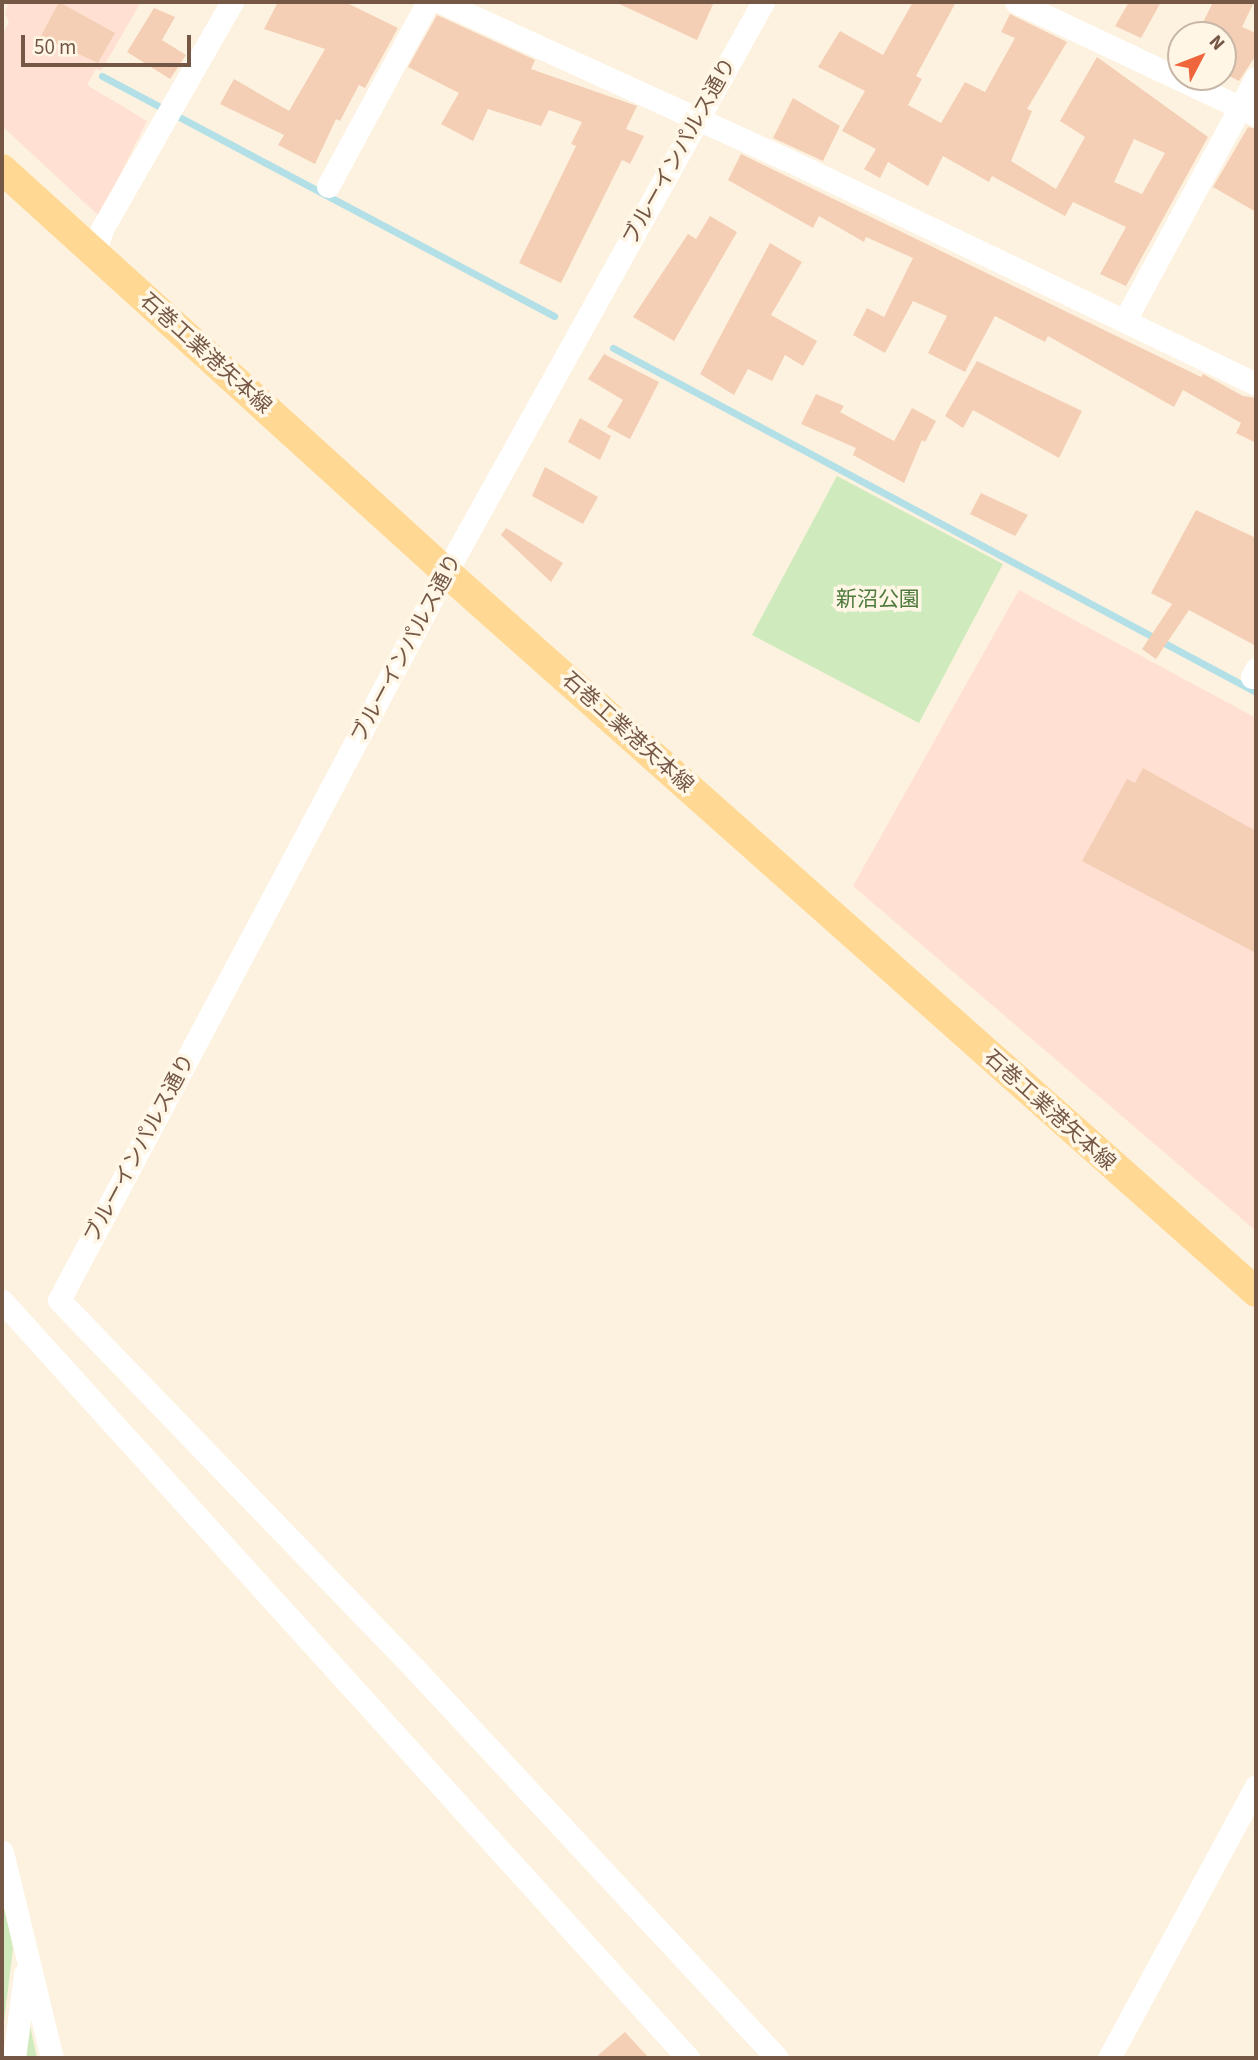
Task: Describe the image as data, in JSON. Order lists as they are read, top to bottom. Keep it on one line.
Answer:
{"streets":{"main road":["石巻工業港矢本線"],"street":["ブルーインパルス通り"]},"crossings":[["ブルーインパルス通り","石巻工業港矢本線"]],"parks":["新沼公園"],"scale_bar":"50 m","north":"top right"}
